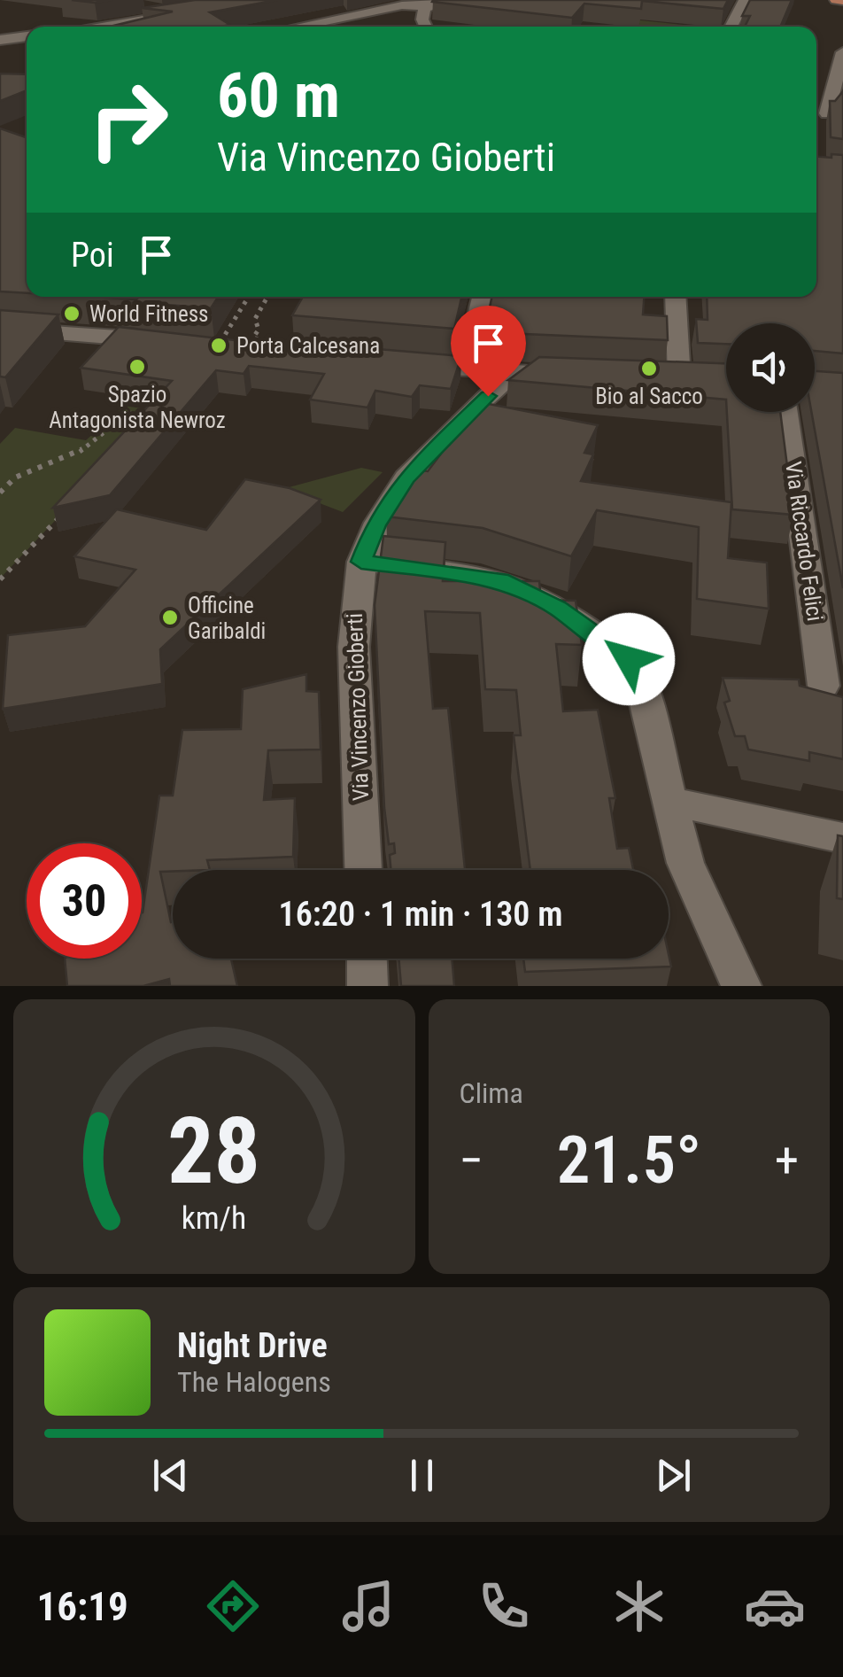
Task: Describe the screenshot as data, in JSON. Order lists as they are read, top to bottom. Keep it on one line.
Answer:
{"streets":{"street":["Via Riccardo Felici","Via Vincenzo Gioberti"]},"places":["World Fitness","Porta Calcesana","Spazio Antagonista Newroz","Bio al Sacco","Officine Garibaldi"],"page":{"turn":["60 m","Via Vincenzo Gioberti"],"then":"Poi","limit":"30","trip":"16:20 · 1 min · 130 m","tile":"Clima","heat":["−","21.5°","+"],"song":["Night Drive","The Halogens"],"tabs":"16:19","gauge":["28","km/h"]}}
